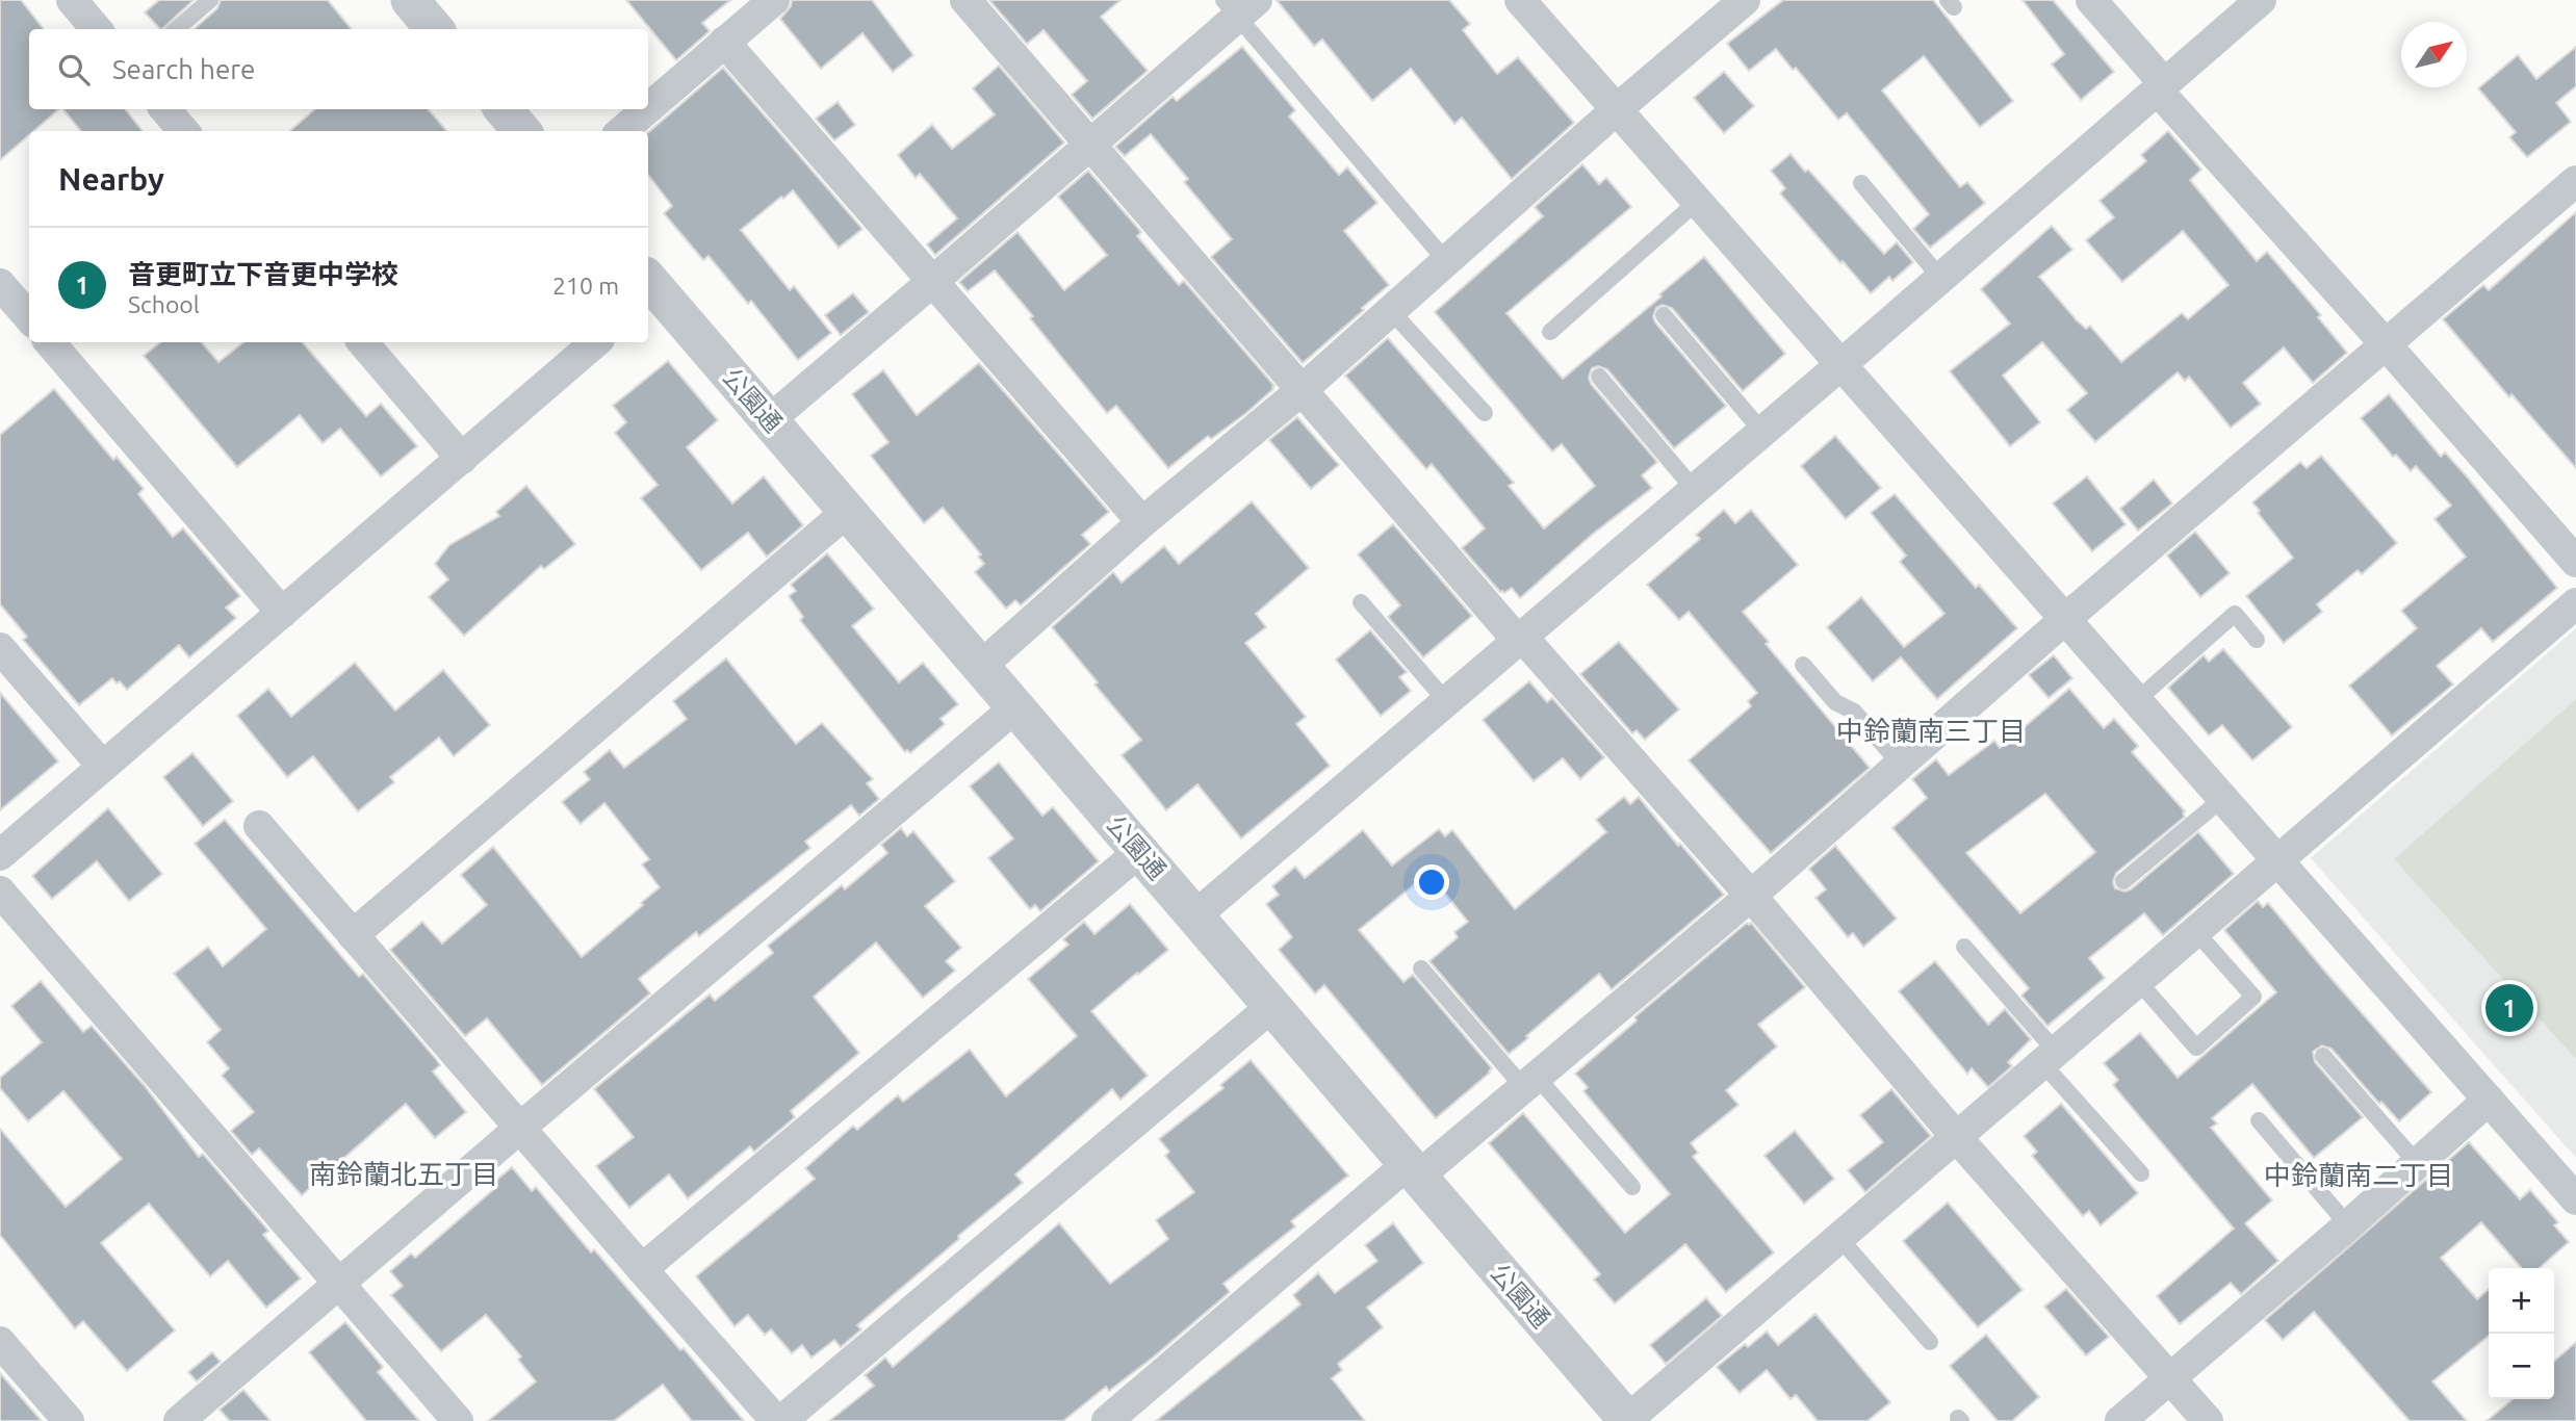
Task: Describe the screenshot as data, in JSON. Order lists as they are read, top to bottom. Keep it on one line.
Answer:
{"streets":{"street":["公園通"]},"districts":["中鈴蘭南三丁目","南鈴蘭北五丁目","中鈴蘭南二丁目"],"north":"top right","page":{"search":"Search here","heading":"Nearby","list":[{"mark":"1","name":"音更町立下音更中学校","note":"School","value":"210 m"}],"pins":"1","map_buttons":["+","−"]}}
